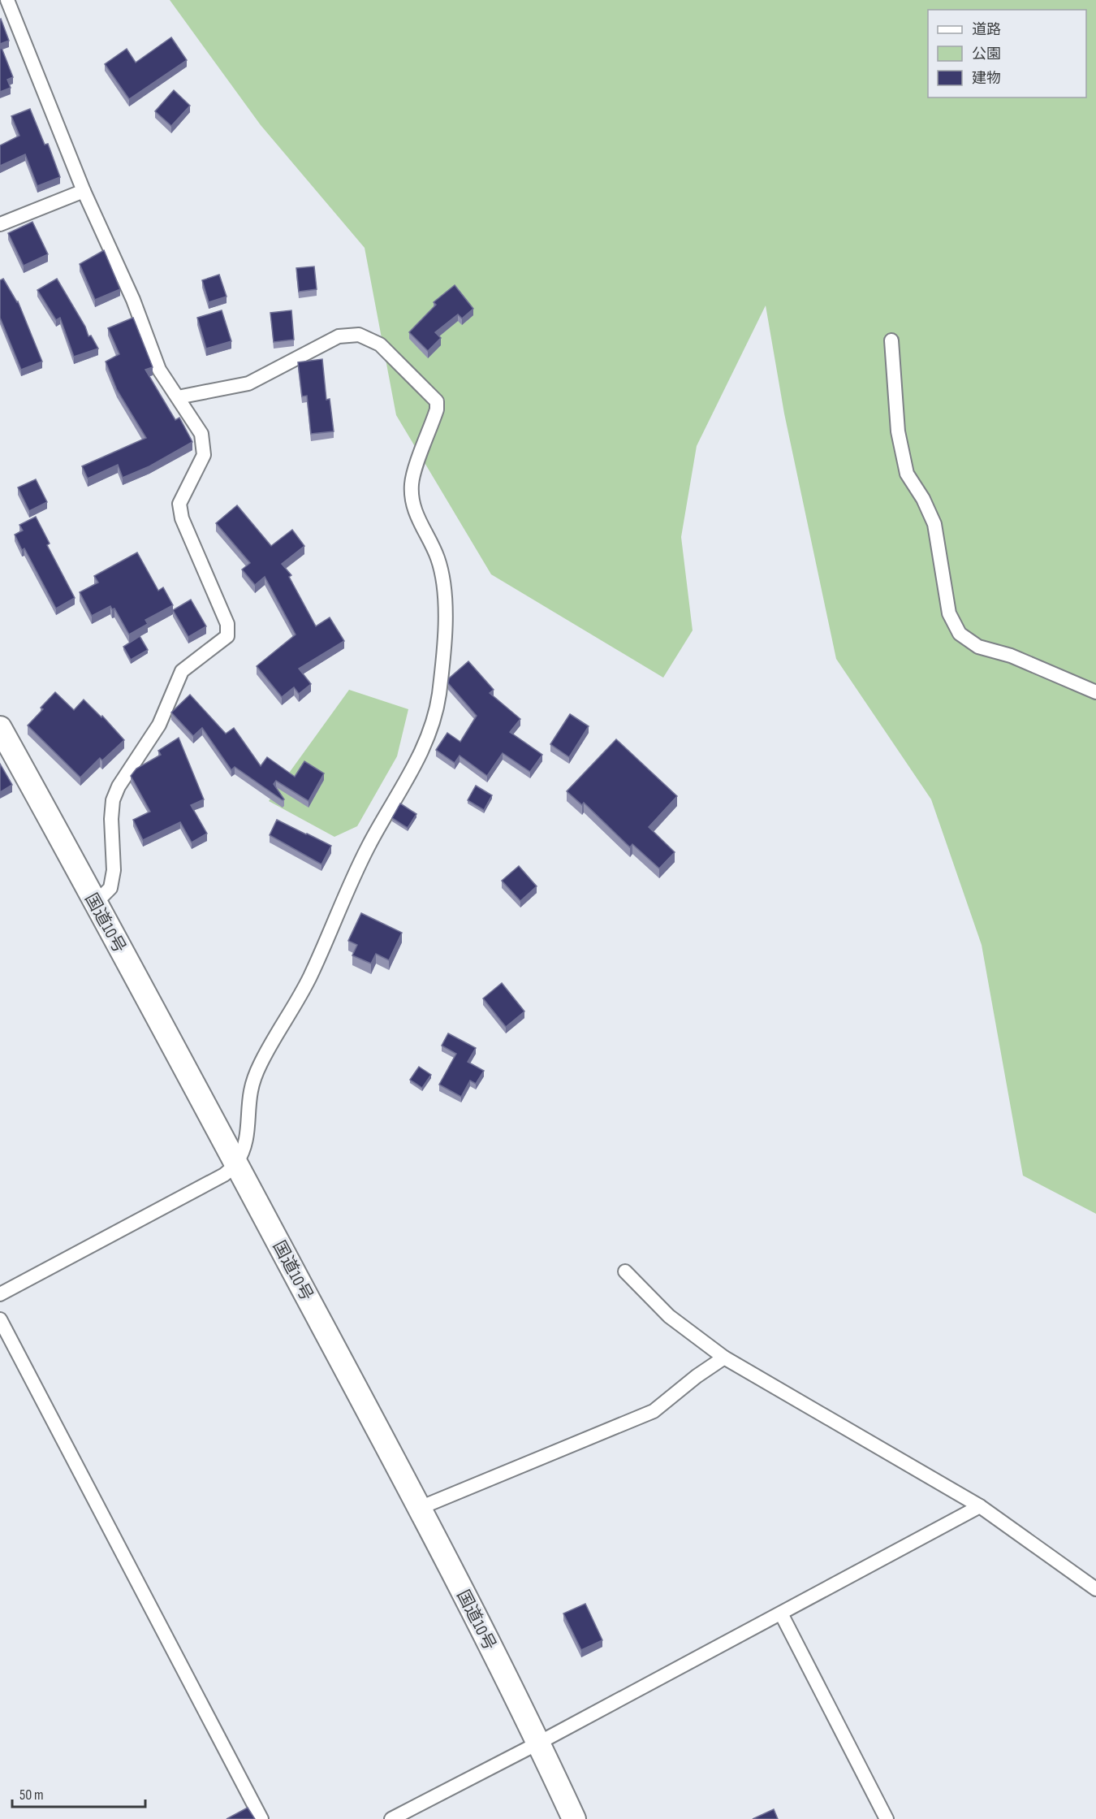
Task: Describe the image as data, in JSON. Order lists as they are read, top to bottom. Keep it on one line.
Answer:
{"streets":{"highway":["国道10号"]},"legend":["道路","公園","建物"],"scale_bar":"50 m"}
